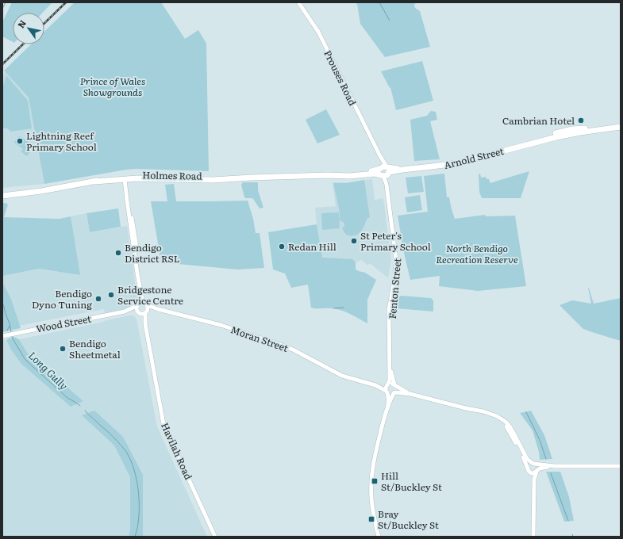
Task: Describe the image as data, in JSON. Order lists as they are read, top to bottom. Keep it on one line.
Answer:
{"streets":{"main road":["Arnold Street","Holmes Road"],"street":["Prouses Road","Fenton Street","Wood Street","Moran Street","Havilah Road"]},"crossings":[["Prouses Road","Arnold Street"],["Prouses Road","Holmes Road"],["Prouses Road","Fenton Street"],["Arnold Street","Holmes Road"],["Arnold Street","Fenton Street"],["Holmes Road","Fenton Street"],["Fenton Street","Moran Street"],["Wood Street","Moran Street"],["Wood Street","Havilah Road"],["Moran Street","Havilah Road"]],"water":["Long Gully"],"parks":["Prince of Wales Showgrounds","North Bendigo Recreation Reserve"],"places":{"other":["Cambrian Hotel","Lightning Reef Primary School","St Peter's Primary School","Redan Hill","Bendigo District RSL","Bridgestone Service Centre","Bendigo Dyno Tuning","Bendigo Sheetmetal"],"transit":["Hill St/Buckley St","Bray St/Buckley St"]},"north":"top left"}
